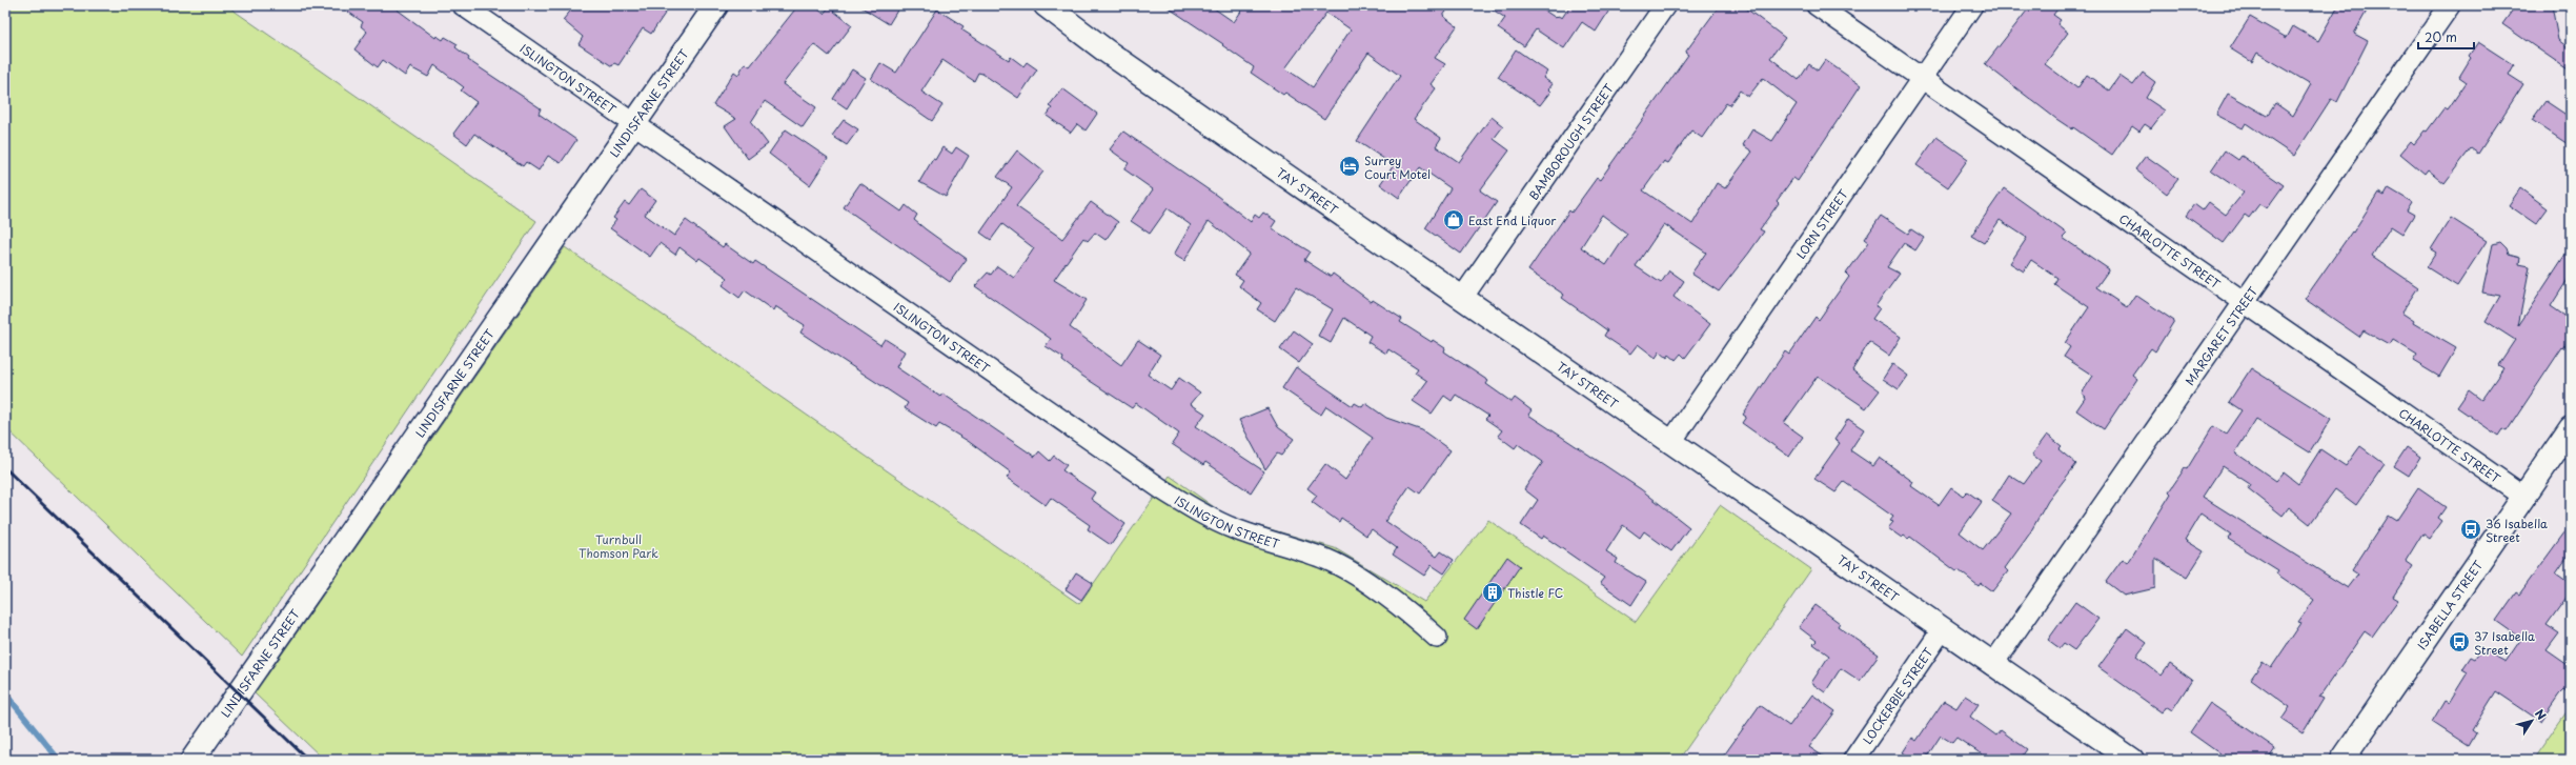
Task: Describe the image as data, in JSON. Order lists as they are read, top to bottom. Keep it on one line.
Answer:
{"streets":{"main road":["LINDISFARNE STREET","TAY STREET","ISABELLA STREET"],"street":["ISLINGTON STREET","BAMBOROUGH STREET","LORN STREET","CHARLOTTE STREET","MARGARET STREET","LOCKERBIE STREET"]},"crossings":[["ISLINGTON STREET","LINDISFARNE STREET"],["BAMBOROUGH STREET","TAY STREET"],["TAY STREET","LORN STREET"],["TAY STREET","MARGARET STREET"],["TAY STREET","LOCKERBIE STREET"],["LORN STREET","CHARLOTTE STREET"],["CHARLOTTE STREET","MARGARET STREET"],["CHARLOTTE STREET","ISABELLA STREET"]],"parks":["Turnbull Thomson Park"],"places":{"hotel":["Surrey Court Motel"],"shop":["East End Liquor"],"bus stop":["36 Isabella Street","37 Isabella Street"],"building":["Thistle FC"]},"scale_bar":"20 m","north":"top right"}
